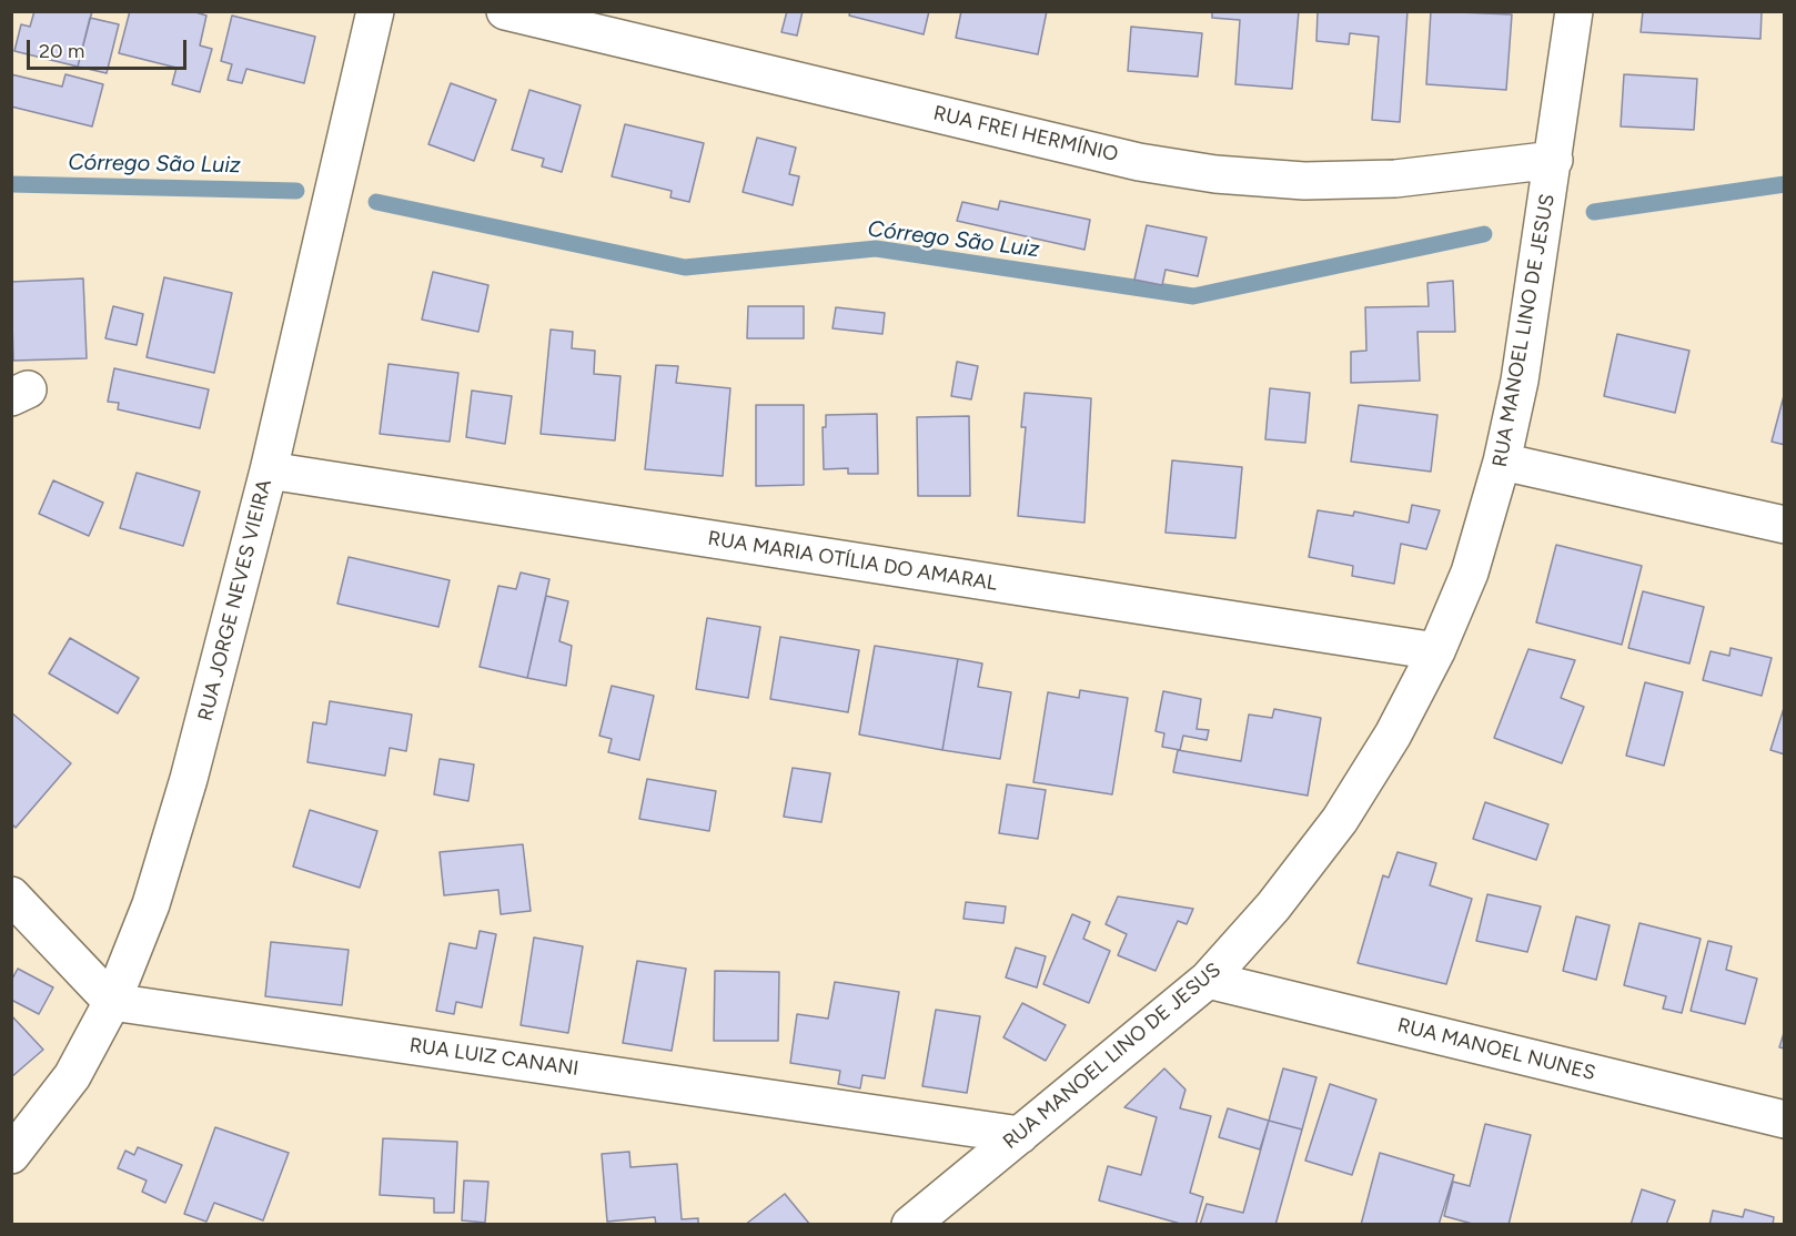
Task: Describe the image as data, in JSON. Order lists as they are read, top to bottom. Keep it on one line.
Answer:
{"streets":{"street":["RUA FREI HERMÍNIO","RUA MANOEL LINO DE JESUS","RUA MARIA OTÍLIA DO AMARAL","RUA JORGE NEVES VIEIRA","RUA MANOEL NUNES","RUA LUIZ CANANI"]},"crossings":[["RUA FREI HERMÍNIO","RUA MANOEL LINO DE JESUS"],["RUA MANOEL LINO DE JESUS","RUA MARIA OTÍLIA DO AMARAL"],["RUA MANOEL LINO DE JESUS","RUA MANOEL NUNES"],["RUA MANOEL LINO DE JESUS","RUA LUIZ CANANI"],["RUA MARIA OTÍLIA DO AMARAL","RUA JORGE NEVES VIEIRA"],["RUA JORGE NEVES VIEIRA","RUA LUIZ CANANI"]],"water":["Córrego São Luiz"],"scale_bar":"20 m"}
